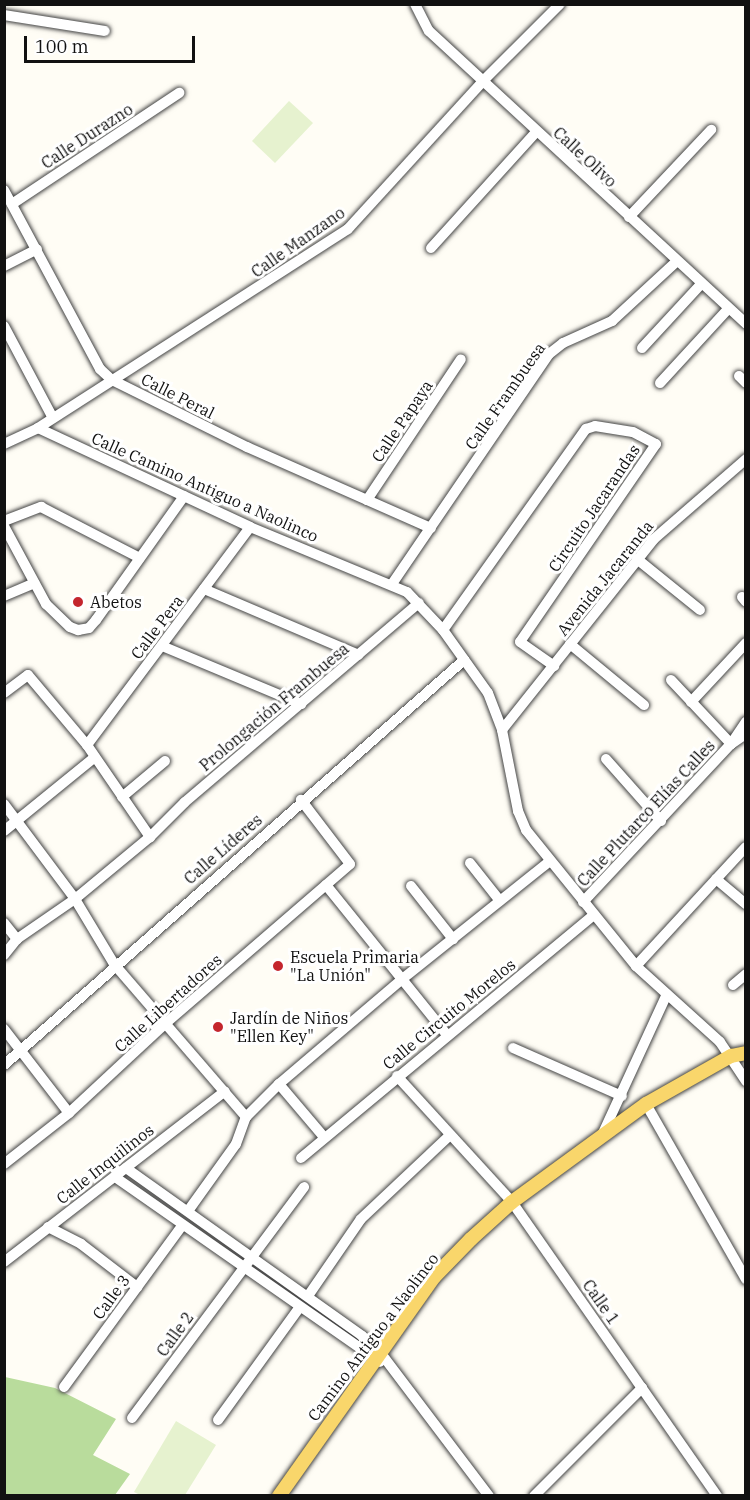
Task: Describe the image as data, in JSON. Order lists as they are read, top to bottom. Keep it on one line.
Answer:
{"streets":{"main road":["Camino Antiguo a Naolinco"],"street":["Calle Durazno","Calle Olivo","Calle Manzano","Calle Peral","Calle Frambuesa","Calle Papaya","Calle Camino Antiguo a Naolinco","Circuito Jacarandas","Avenida Jacaranda","Calle Pera","Prolongación Frambuesa","Calle Plutarco Elías Calles","Calle Líderes","Calle Libertadores","Calle Circuito Morelos","Calle Inquilinos","Calle 3","Calle 1","Calle 2"]},"crossings":[["Calle Durazno","Calle Peral"],["Calle Olivo","Calle Manzano"],["Calle Olivo","Calle Frambuesa"],["Calle Manzano","Calle Peral"],["Calle Manzano","Calle Camino Antiguo a Naolinco"],["Calle Peral","Calle Frambuesa"],["Calle Peral","Calle Papaya"],["Calle Frambuesa","Calle Camino Antiguo a Naolinco"],["Calle Camino Antiguo a Naolinco","Circuito Jacarandas"],["Calle Camino Antiguo a Naolinco","Avenida Jacaranda"],["Calle Camino Antiguo a Naolinco","Calle Pera"],["Calle Camino Antiguo a Naolinco","Prolongación Frambuesa"],["Calle Camino Antiguo a Naolinco","Calle Plutarco Elías Calles"],["Calle Camino Antiguo a Naolinco","Calle Líderes"],["Calle Camino Antiguo a Naolinco","Calle Circuito Morelos"],["Calle Camino Antiguo a Naolinco","Camino Antiguo a Naolinco"],["Circuito Jacarandas","Avenida Jacaranda"],["Calle Líderes","Calle Libertadores"],["Calle Circuito Morelos","Calle 1"],["Calle 1","Camino Antiguo a Naolinco"]],"places":["Abetos","Escuela Primaria \"La Unión\"","Jardín de Niños \"Ellen Key\""],"scale_bar":"100 m"}
